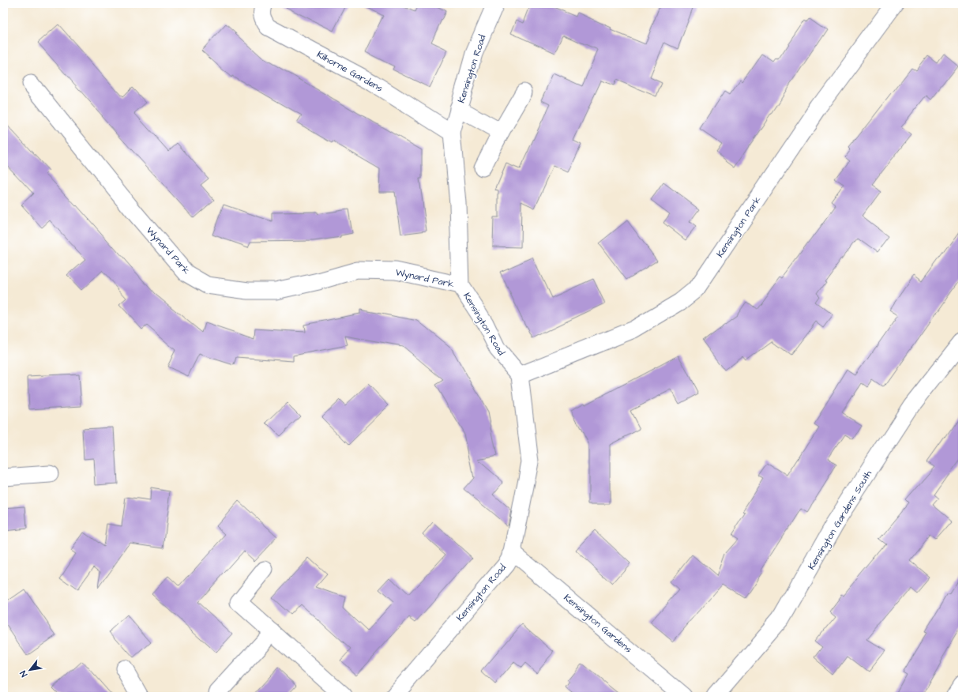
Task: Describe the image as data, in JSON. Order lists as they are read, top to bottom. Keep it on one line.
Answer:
{"streets":{"street":["Kensington Road","Kilhorne Gardens","Kensington Park","Wynard Park","Kensington Gardens South","Kensington Gardens"]},"crossings":[["Kensington Road","Kilhorne Gardens"],["Kensington Road","Kensington Park"],["Kensington Road","Wynard Park"],["Kensington Road","Kensington Gardens"]],"north":"bottom left"}
